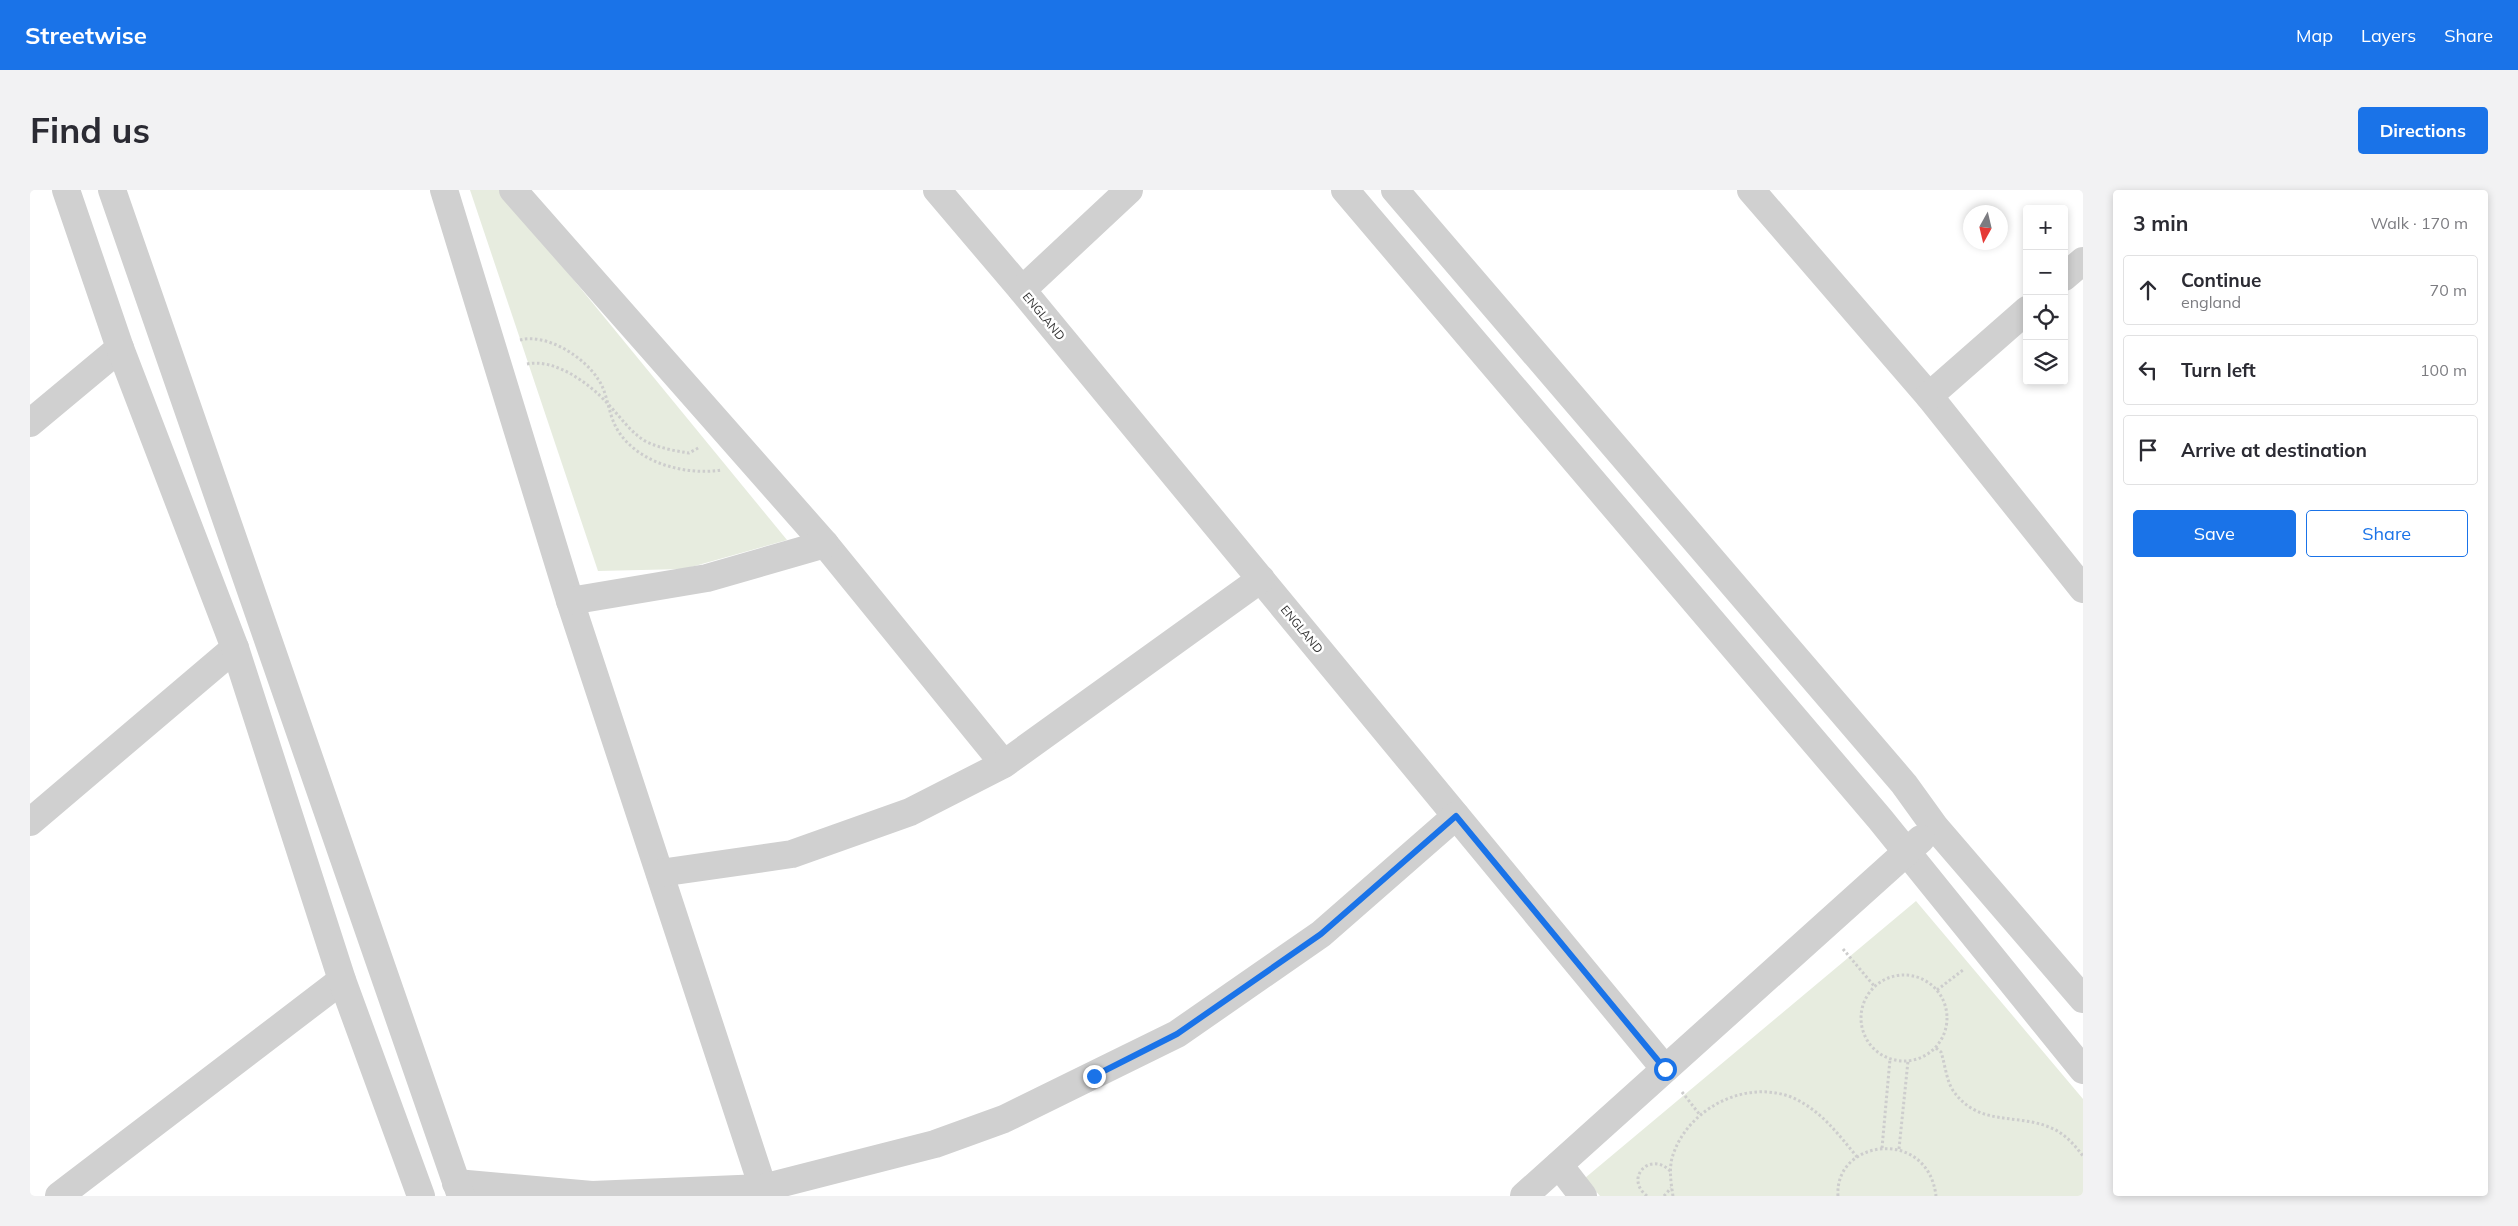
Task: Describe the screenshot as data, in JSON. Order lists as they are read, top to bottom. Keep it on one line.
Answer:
{"streets":{"street":["ENGLAND"]},"north":"bottom","page":{"header":"Streetwise","nav":["Map","Layers","Share"],"buttons":["Directions",["Save","Share"]],"title":"Find us","heading":["3 min","Walk · 170 m"],"map_buttons":["+","−"],"list":[["Continue","england","70 m"],["Turn left","100 m"],"Arrive at destination"]}}
